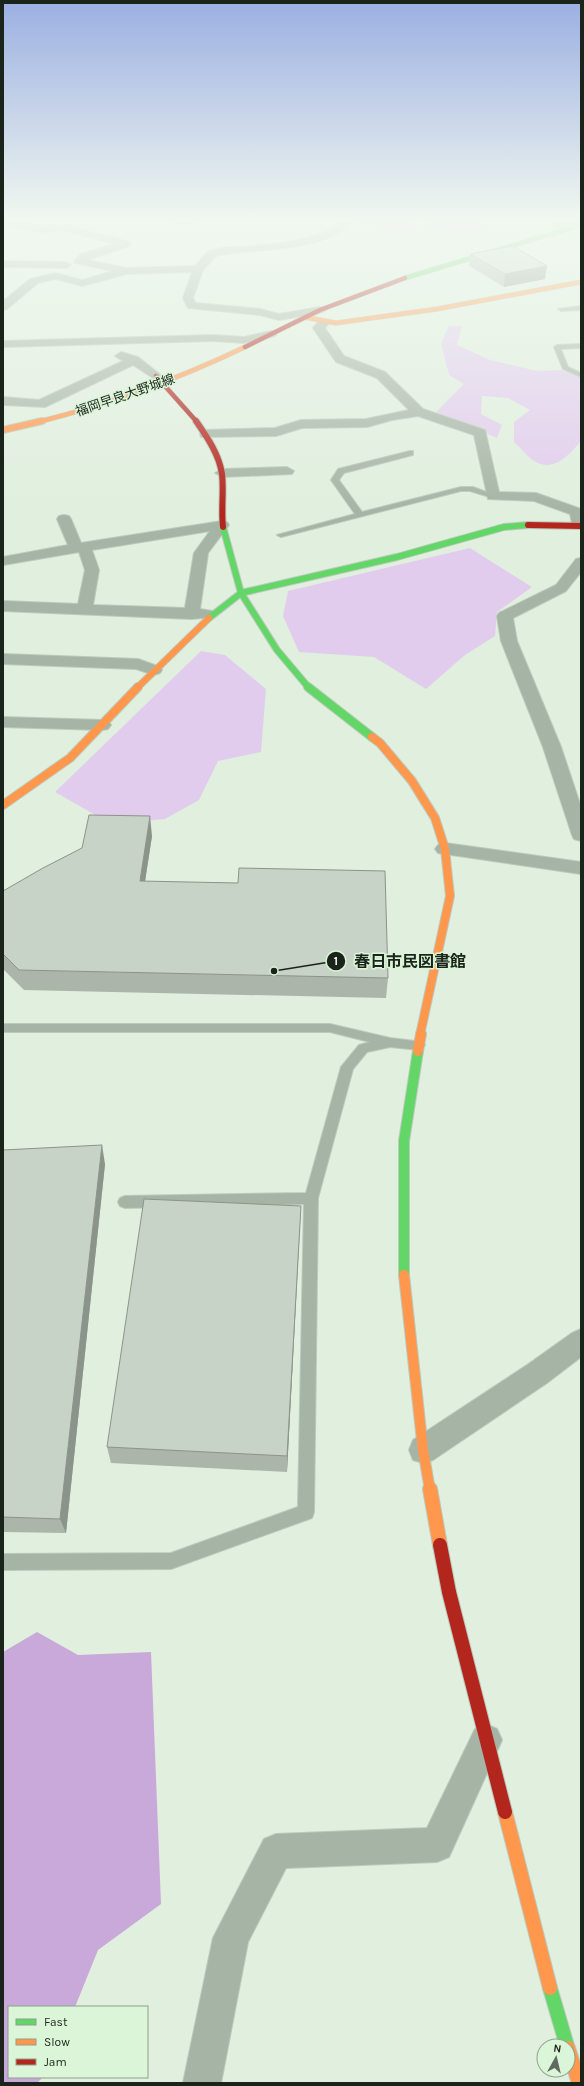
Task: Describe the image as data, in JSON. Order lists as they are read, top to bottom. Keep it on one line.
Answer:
{"streets":{"street":["福岡早良大野城線"]},"places":["春日市民図書館"],"legend":["Fast","Slow","Jam"],"north":"top"}
